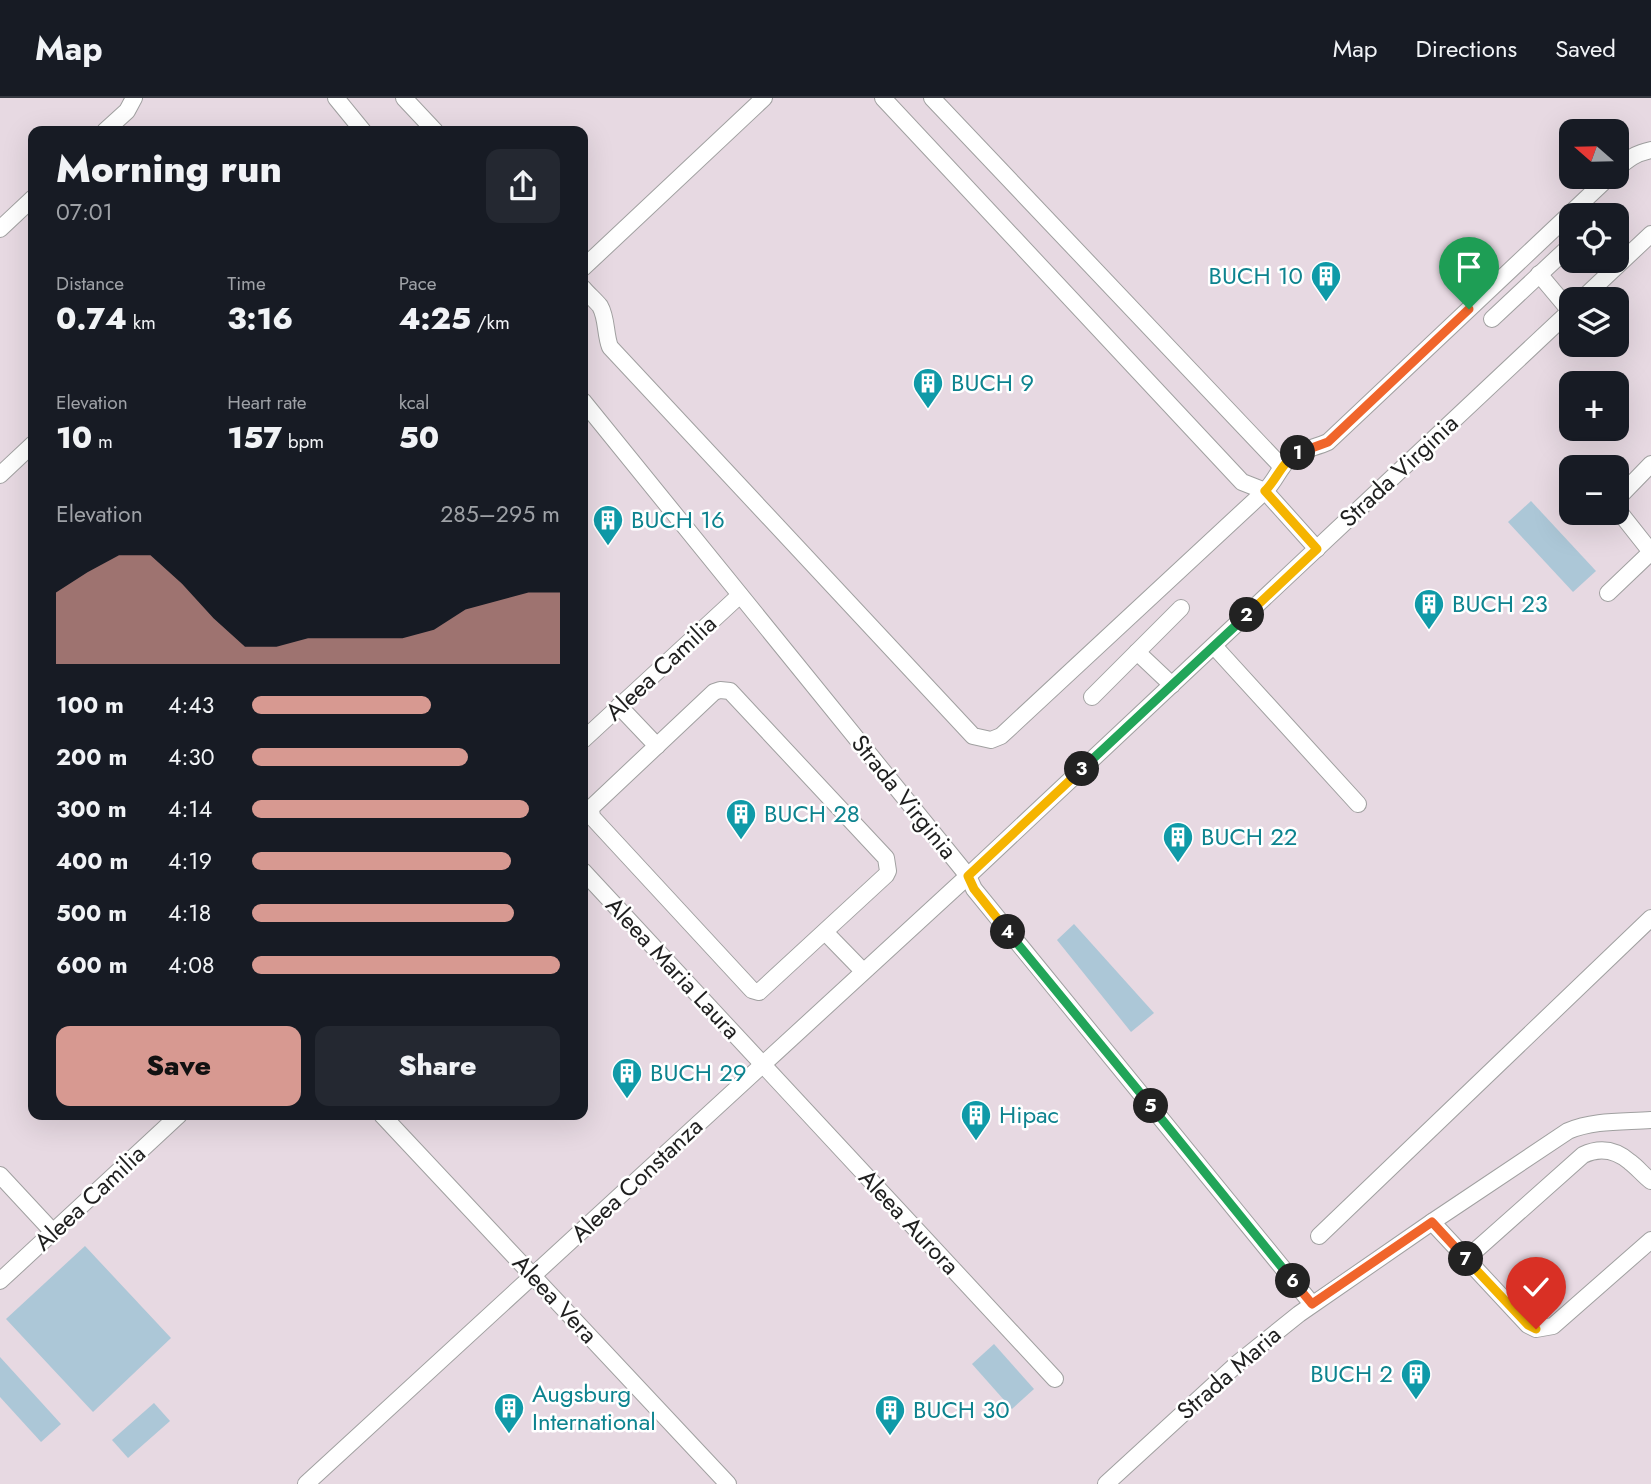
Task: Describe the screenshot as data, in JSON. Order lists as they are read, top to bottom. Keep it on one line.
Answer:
{"streets":{"street":["Strada Virginia","Aleea Camilia","Aleea Maria Laura","Aleea Constanza","Aleea Aurora","Aleea Vera","Strada Maria"]},"crossings":[["Strada Virginia","Aleea Camilia"],["Strada Virginia","Aleea Constanza"],["Aleea Maria Laura","Aleea Constanza"],["Aleea Maria Laura","Aleea Aurora"],["Aleea Constanza","Aleea Aurora"],["Aleea Constanza","Aleea Vera"]],"places":{"building":["BUCH 10","BUCH 9","BUCH 16","BUCH 23","BUCH 28","BUCH 22","BUCH 29","Hipac","BUCH 2","Augsburg International","BUCH 30"]},"north":"left","page":{"header":"Map","nav":["Map","Directions","Saved"],"map_buttons":["+","−"],"heading":["Morning run","07:01"],"stats":[["Distance","0.74 km"],["Time","3:16"],["Pace","4:25 /km"],["Elevation","10 m"],["Heart rate","157 bpm"],["kcal","50"]],"pins":["1","2","3","4","5","7","6"],"chart":["Elevation","285–295 m"],"list":[{"name":"100 m","note":"4:43"},{"name":"200 m","note":"4:30"},{"name":"300 m","note":"4:14"},{"name":"400 m","note":"4:19"},{"name":"500 m","note":"4:18"},{"name":"600 m","note":"4:08"}],"buttons":["Save","Share"]}}
